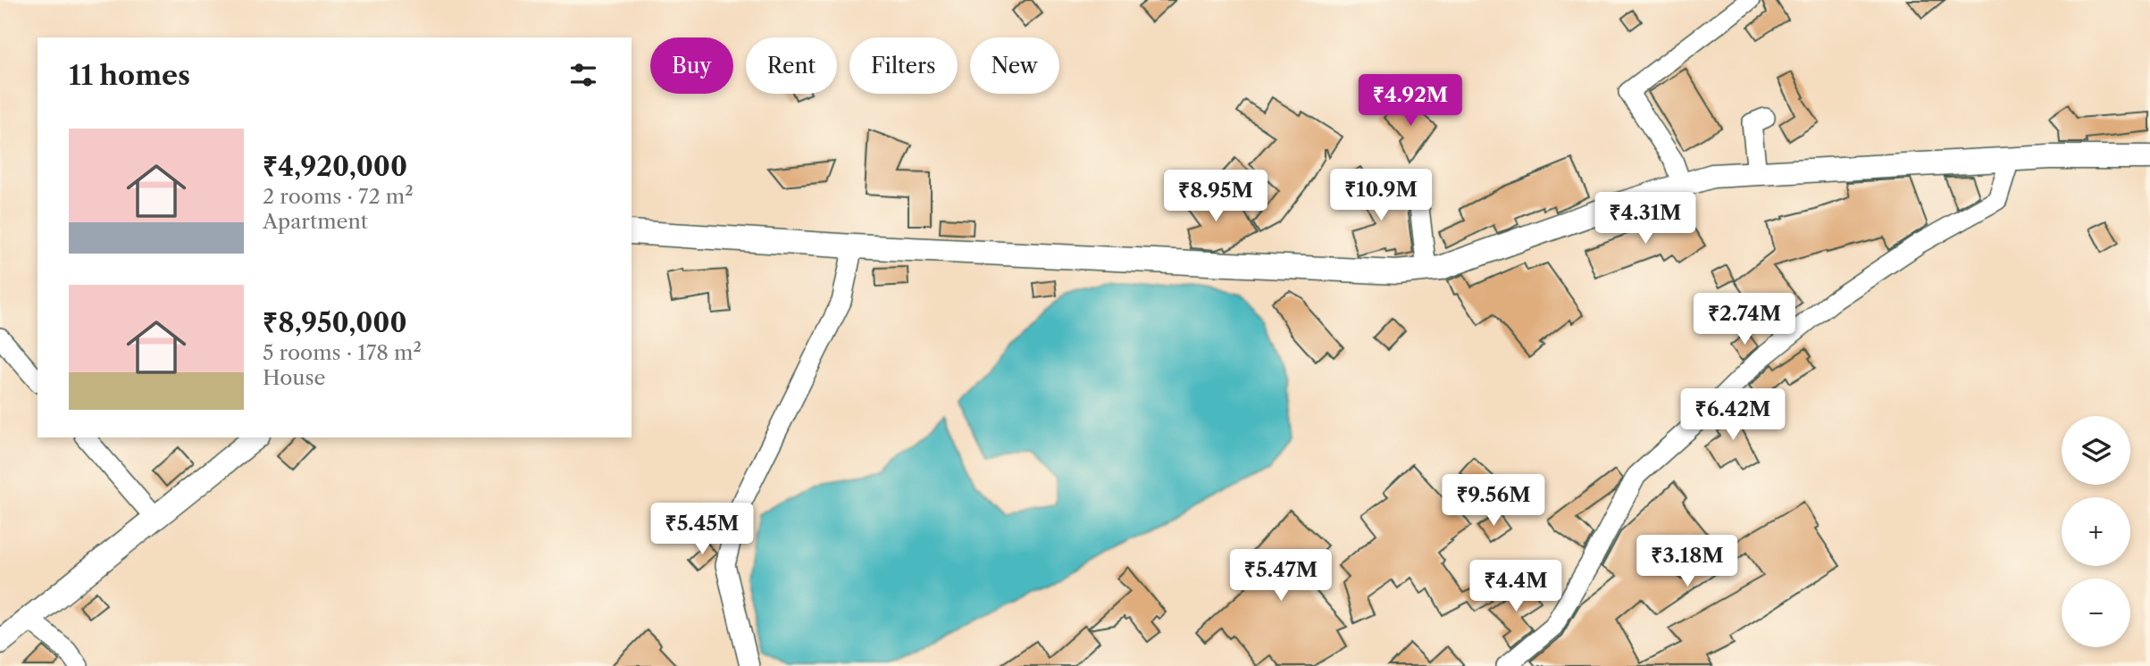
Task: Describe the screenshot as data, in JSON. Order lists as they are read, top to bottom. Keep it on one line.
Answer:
{"page":{"chip":["Buy","Rent","Filters","New"],"heading":"11 homes","price":["₹4.92M","₹10.9M","₹8.95M","₹4.31M","₹2.74M","₹6.42M","₹9.56M","₹5.45M","₹3.18M","₹5.47M","₹4.4M"],"list":[{"name":"₹4,920,000","note":"2 rooms · 72 m² · Apartment"},{"name":"₹8,950,000","note":"5 rooms · 178 m² · House"}],"map_buttons":["+","−"]}}
